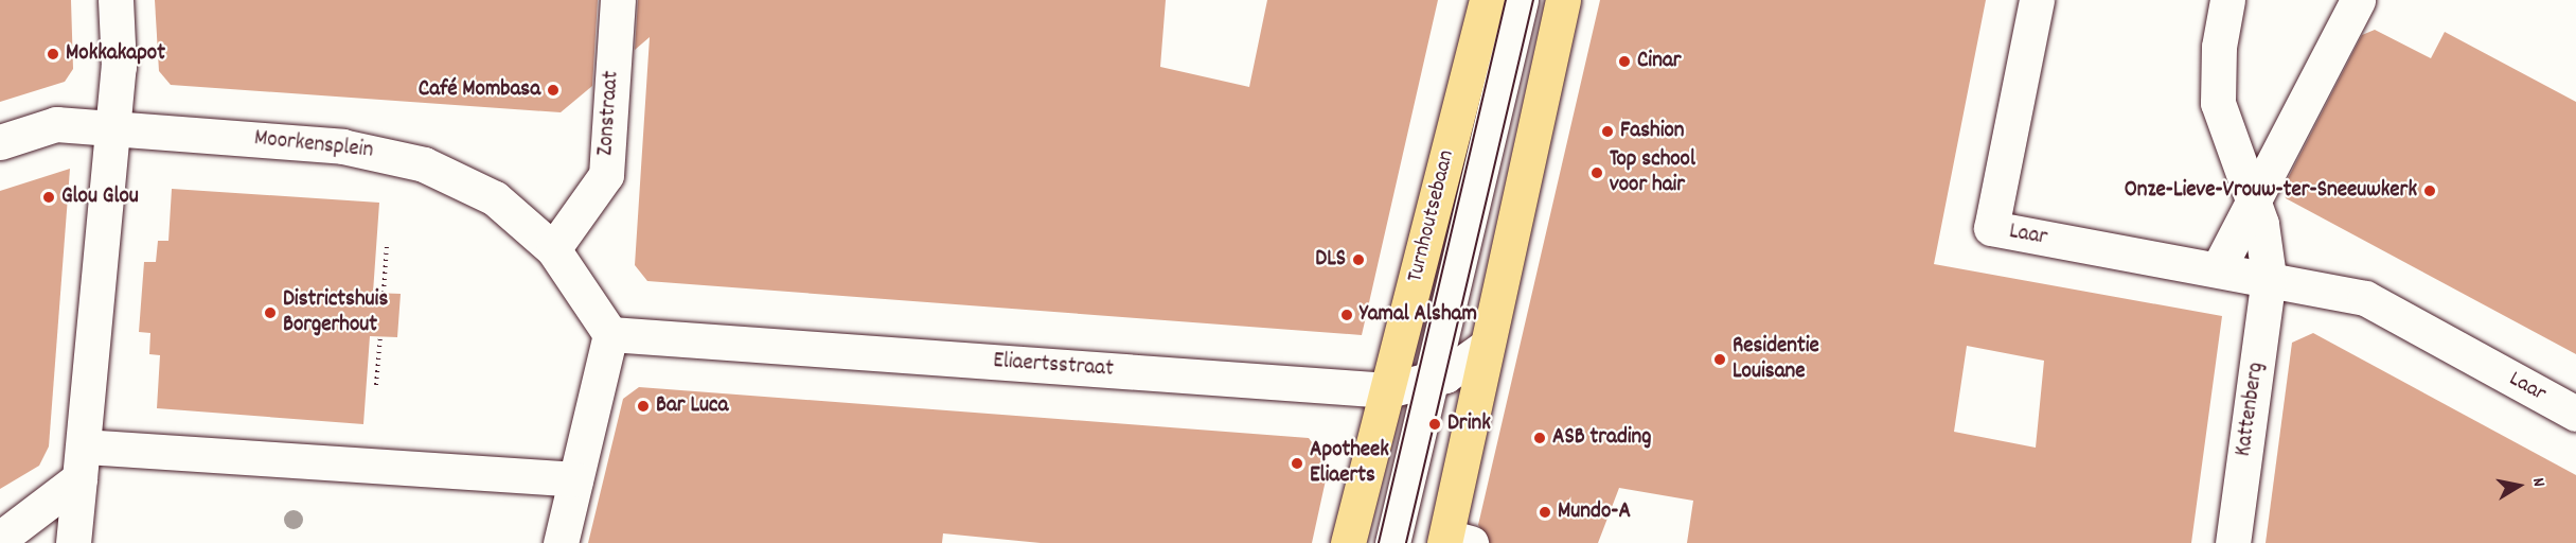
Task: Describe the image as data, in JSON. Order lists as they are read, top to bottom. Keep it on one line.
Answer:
{"streets":{"main road":["Turnhoutsebaan"],"street":["Zonstraat","Moorkensplein","Laar","Eliaertsstraat","Kattenberg"]},"crossings":[["Zonstraat","Moorkensplein"],["Moorkensplein","Eliaertsstraat"],["Turnhoutsebaan","Eliaertsstraat"],["Laar","Kattenberg"]],"places":["Mokkakapot","Cinar","Café Mombasa","Fashion","Top school voor hair","Onze-Lieve-Vrouw-ter-Sneeuwkerk","Glou Glou","DLS","Districtshuis Borgerhout","Yamal Alsham","Residentie Louisane","Bar Luca","Drink","ASB trading","Apotheek Eliaerts","Mundo-A"],"north":"right"}
